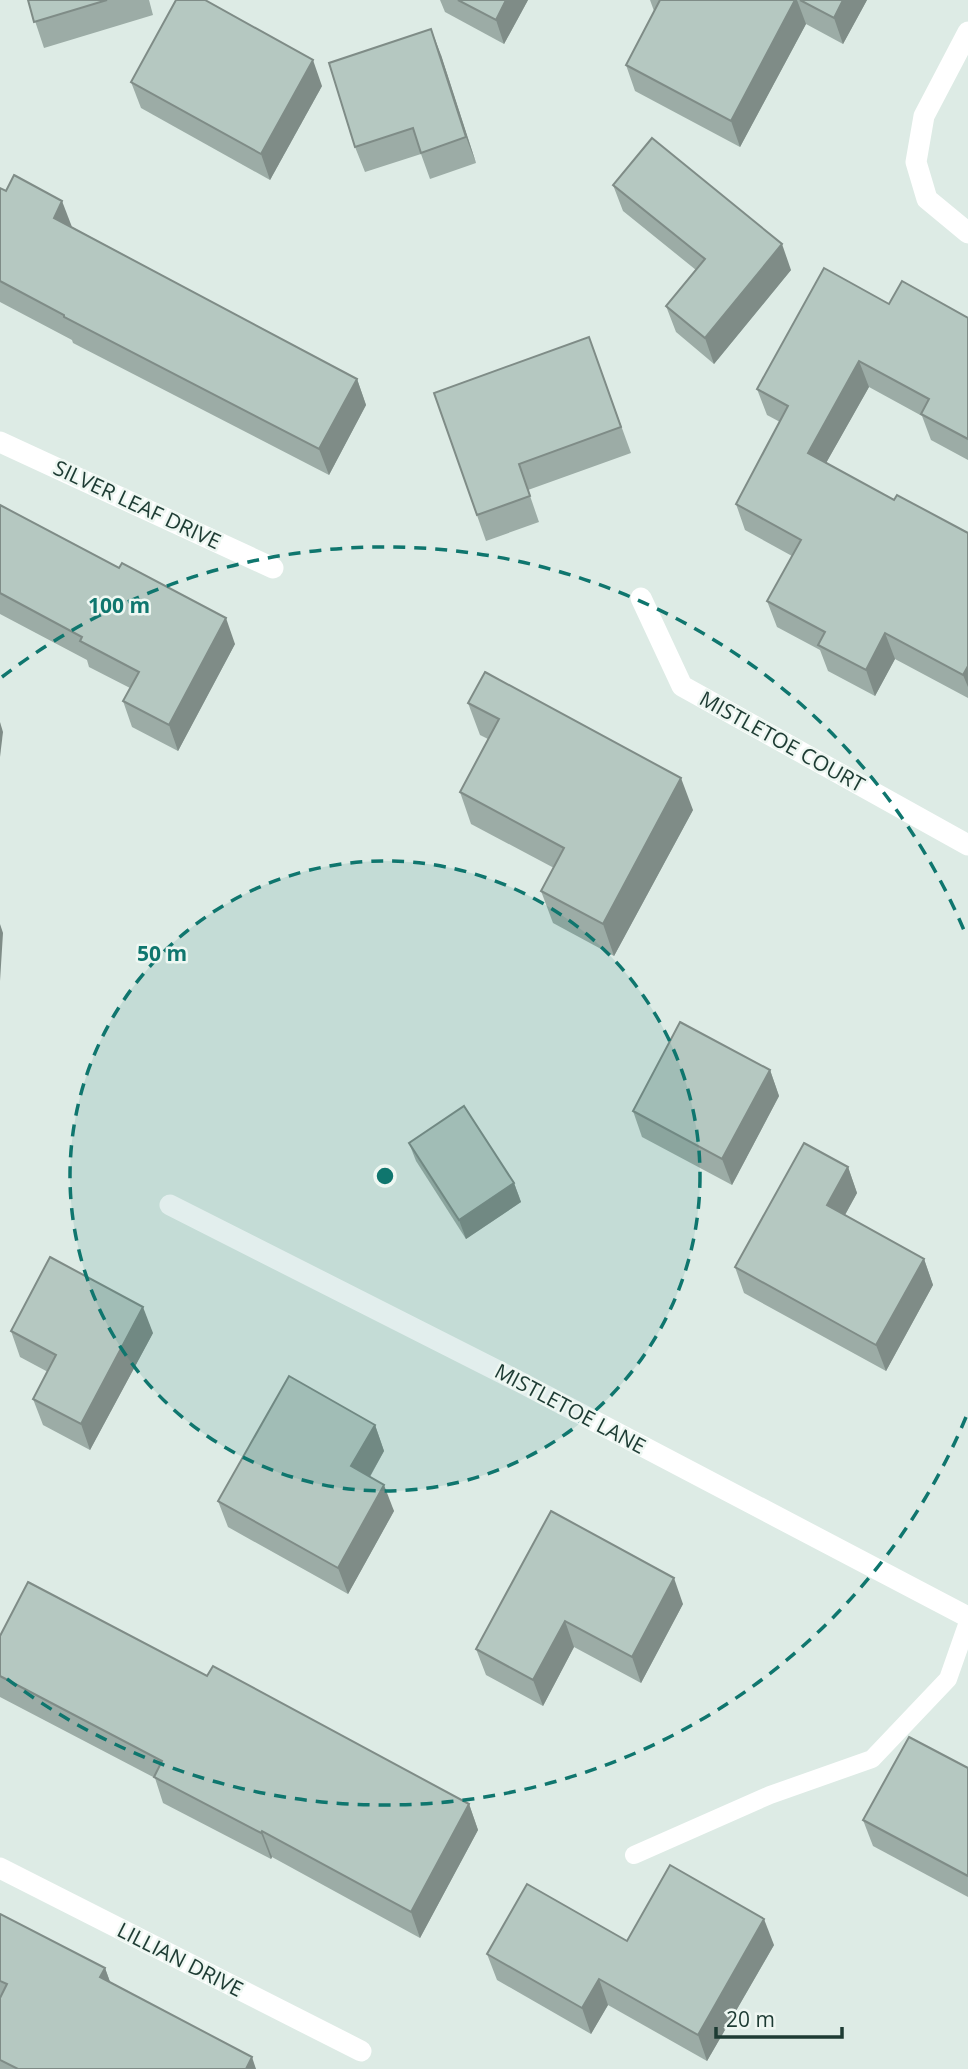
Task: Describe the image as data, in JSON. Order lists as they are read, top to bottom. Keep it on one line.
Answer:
{"streets":{"street":["SILVER LEAF DRIVE","MISTLETOE COURT","MISTLETOE LANE","LILLIAN DRIVE"]},"scale_bar":"20 m","rings":["100 m","50 m"]}
